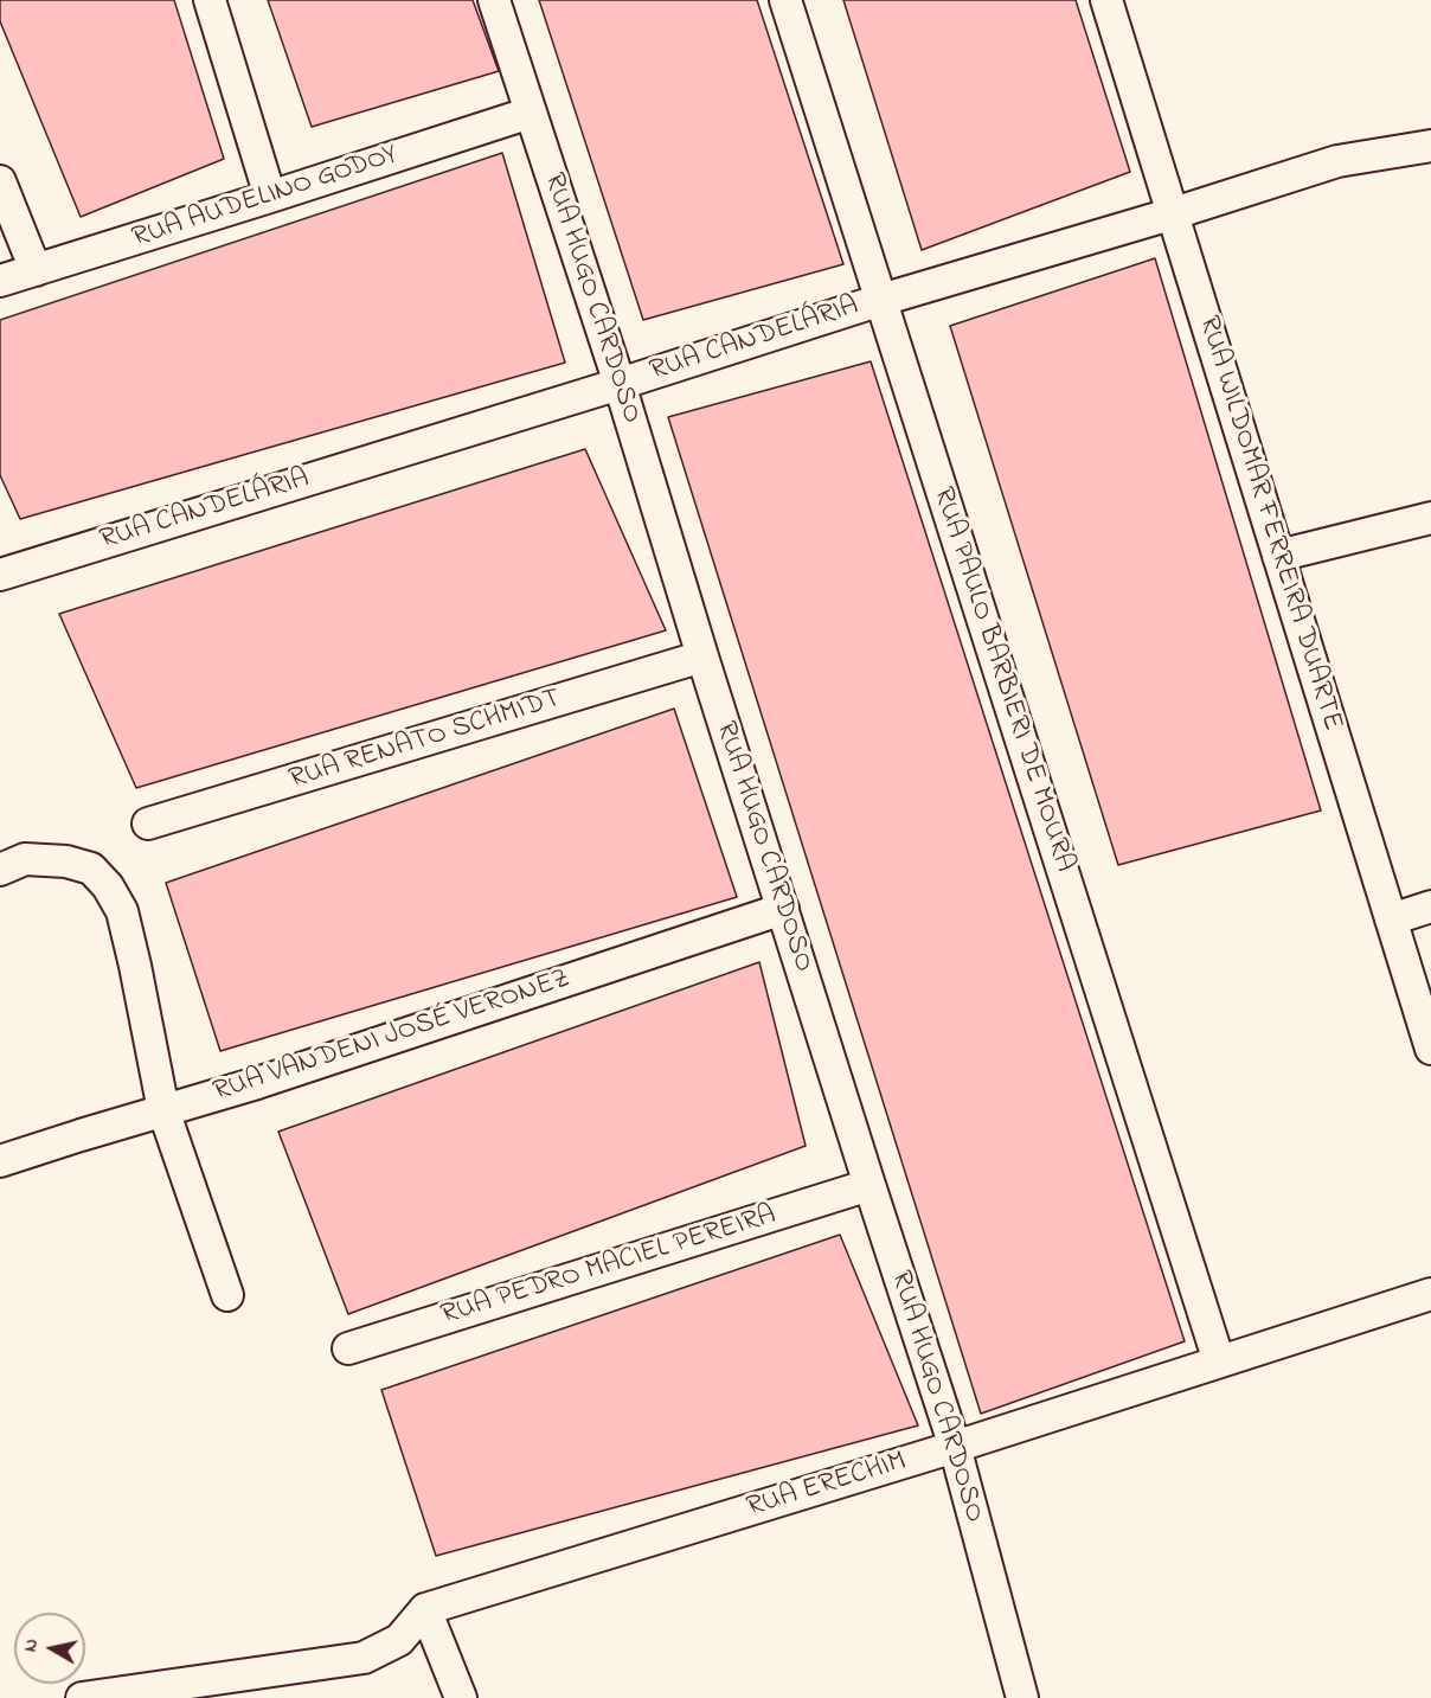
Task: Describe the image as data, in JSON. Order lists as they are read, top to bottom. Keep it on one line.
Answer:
{"streets":{"street":["RUA AUDELINO GODOY","RUA HUGO CARDOSO","RUA CANDELÁRIA","RUA WILDOMAR FERREIRA DUARTE","RUA PAULO BARBIERI DE MOURA","RUA RENATO SCHMIDT","RUA VANDENI JOSÉ VERONEZ","RUA PEDRO MACIEL PEREIRA","RUA ERECHIM"]},"crossings":[["RUA AUDELINO GODOY","RUA HUGO CARDOSO"],["RUA HUGO CARDOSO","RUA CANDELÁRIA"],["RUA HUGO CARDOSO","RUA RENATO SCHMIDT"],["RUA HUGO CARDOSO","RUA VANDENI JOSÉ VERONEZ"],["RUA HUGO CARDOSO","RUA PEDRO MACIEL PEREIRA"],["RUA HUGO CARDOSO","RUA ERECHIM"],["RUA CANDELÁRIA","RUA WILDOMAR FERREIRA DUARTE"],["RUA CANDELÁRIA","RUA PAULO BARBIERI DE MOURA"],["RUA PAULO BARBIERI DE MOURA","RUA ERECHIM"]],"north":"left"}
